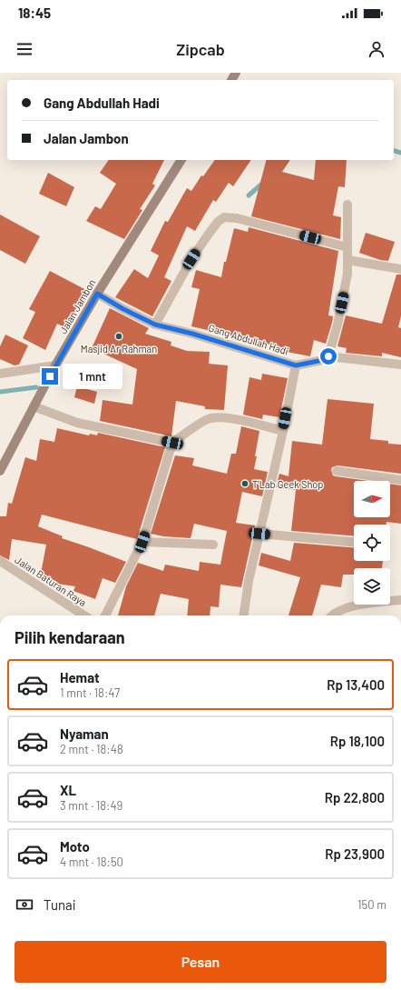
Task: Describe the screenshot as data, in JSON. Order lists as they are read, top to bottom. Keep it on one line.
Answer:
{"streets":{"main road":["Jalan Jambon"],"street":["Gang Abdullah Hadi","Jalan Baturan Raya"]},"crossings":[["Jalan Jambon","Gang Abdullah Hadi"]],"places":["Masjid Ar Rahman","T'Lab Geek Shop"],"north":"right","page":{"status":"18:45","header":"Zipcab","banner":["Gang Abdullah Hadi","Jalan Jambon"],"bubble":"1 mnt","heading":"Pilih kendaraan","list":[{"name":"Hemat","note":"1 mnt · 18:47","value":"Rp 13,400"},{"name":"Nyaman","note":"2 mnt · 18:48","value":"Rp 18,100"},{"name":"XL","note":"3 mnt · 18:49","value":"Rp 22,800"},{"name":"Moto","note":"4 mnt · 18:50","value":"Rp 23,900"}],"pay":["Tunai","150 m"],"buttons":"Pesan"}}
